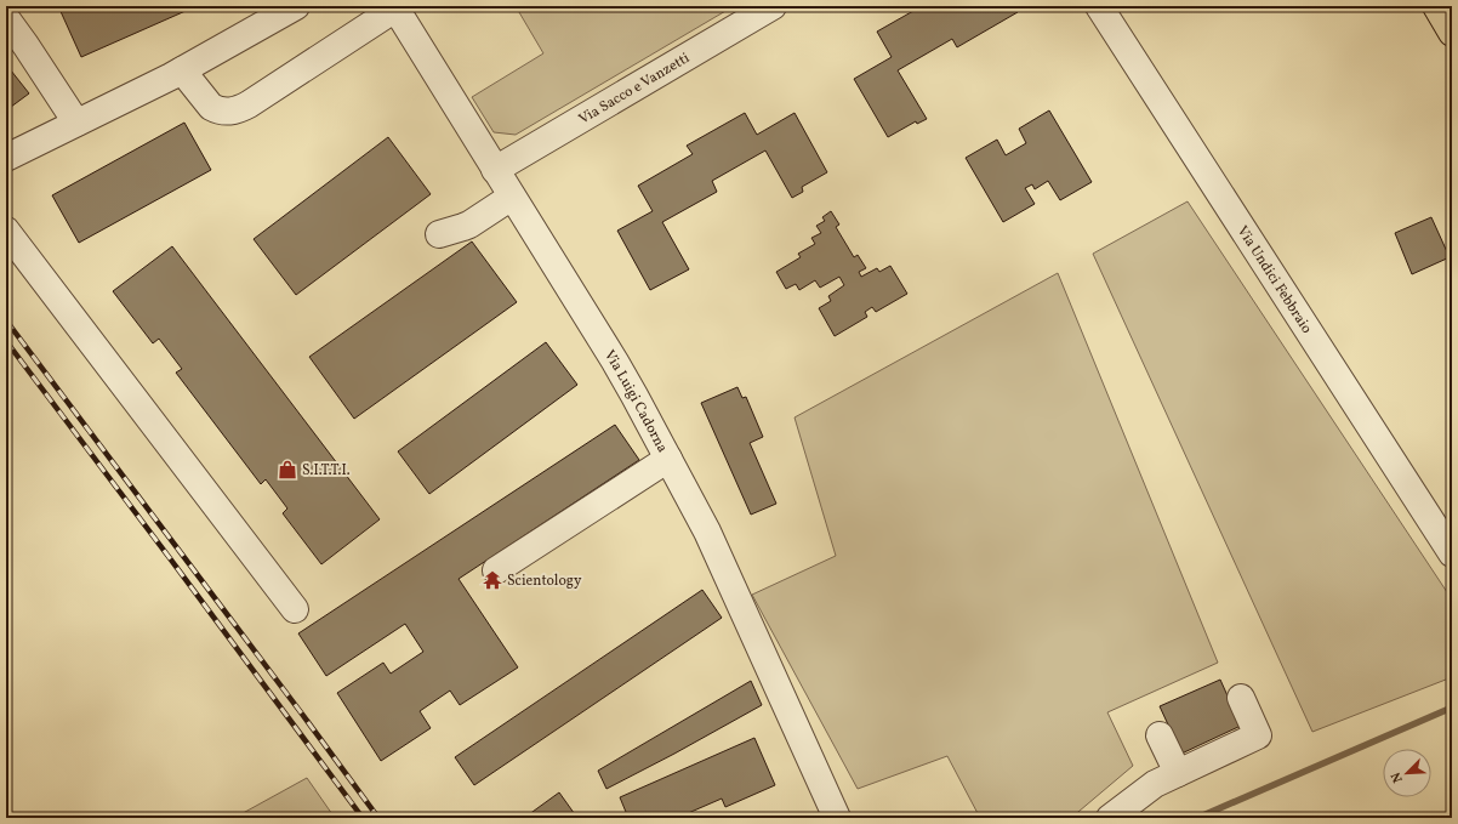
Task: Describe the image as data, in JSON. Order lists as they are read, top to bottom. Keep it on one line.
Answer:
{"streets":{"street":["Via Sacco e Vanzetti","Via Undici Febbraio","Via Luigi Cadorna"]},"crossings":[["Via Sacco e Vanzetti","Via Luigi Cadorna"]],"places":{"shop":["S.I.T.T.I."],"temple":["Scientology"]},"north":"bottom left"}
